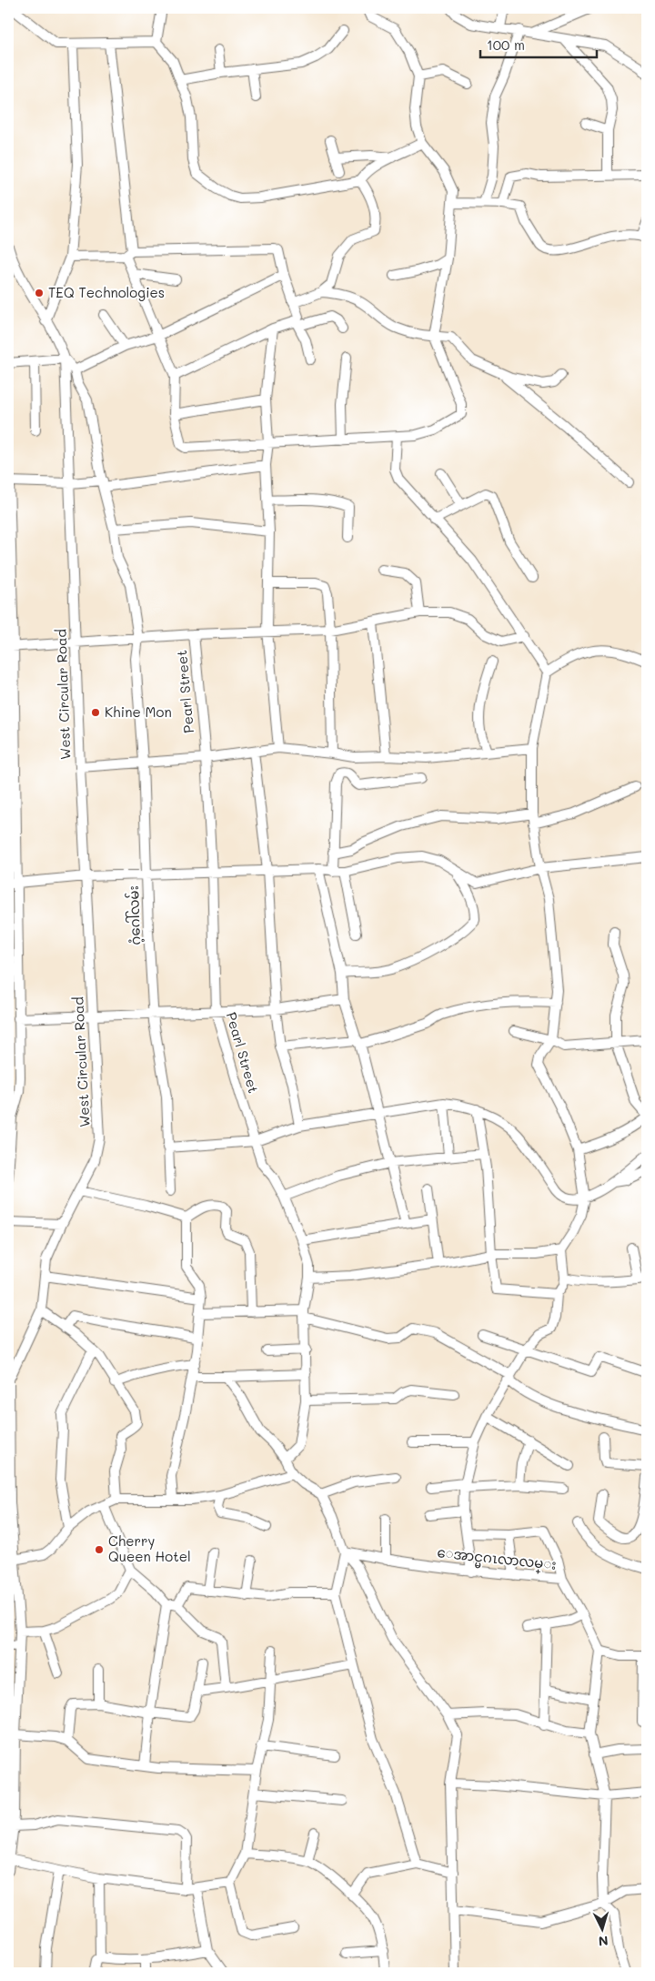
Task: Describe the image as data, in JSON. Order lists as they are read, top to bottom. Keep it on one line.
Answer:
{"streets":{"street":["Pearl Street","West Circular Road","ဂံ့ဂေါ်လမ်း","ေအာင္မဂၤလာလမ္း"]},"crossings":[["West Circular Road","ဂံ့ဂေါ်လမ်း"]],"places":["TEQ Technologies","Khine Mon","Cherry Queen Hotel"],"scale_bar":"100 m","north":"bottom"}
